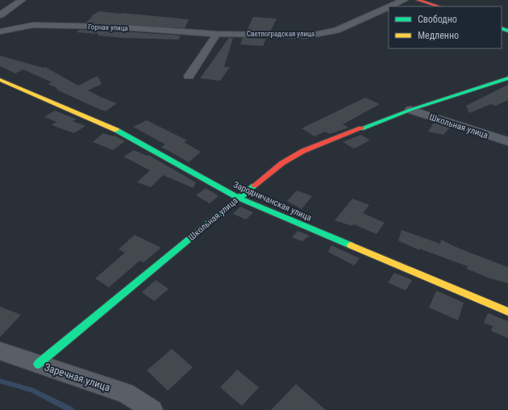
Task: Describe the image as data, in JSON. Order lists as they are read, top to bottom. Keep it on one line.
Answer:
{"streets":{"street":["Горная улица","Светлоградская улица","Школьная улица","Зародничанская улица","Заречная улица"]},"crossings":[["Горная улица","Светлоградская улица"],["Школьная улица","Зародничанская улица"],["Школьная улица","Заречная улица"]],"legend":["Свободно","Медленно"]}
